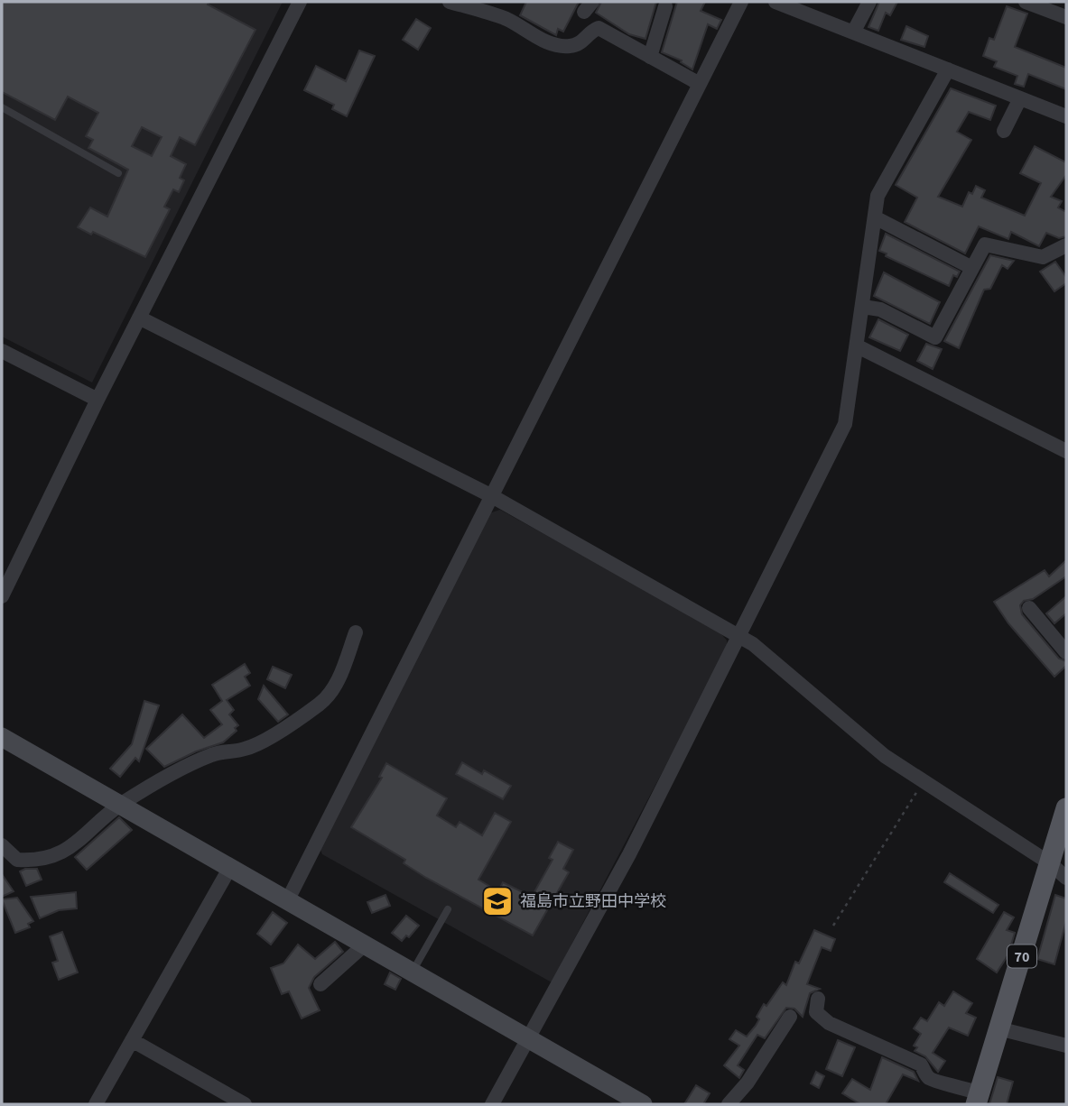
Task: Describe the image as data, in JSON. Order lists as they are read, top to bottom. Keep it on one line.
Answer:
{"streets":{"main road":["70"]},"places":{"school or university":["福島市立野田中学校"]}}
